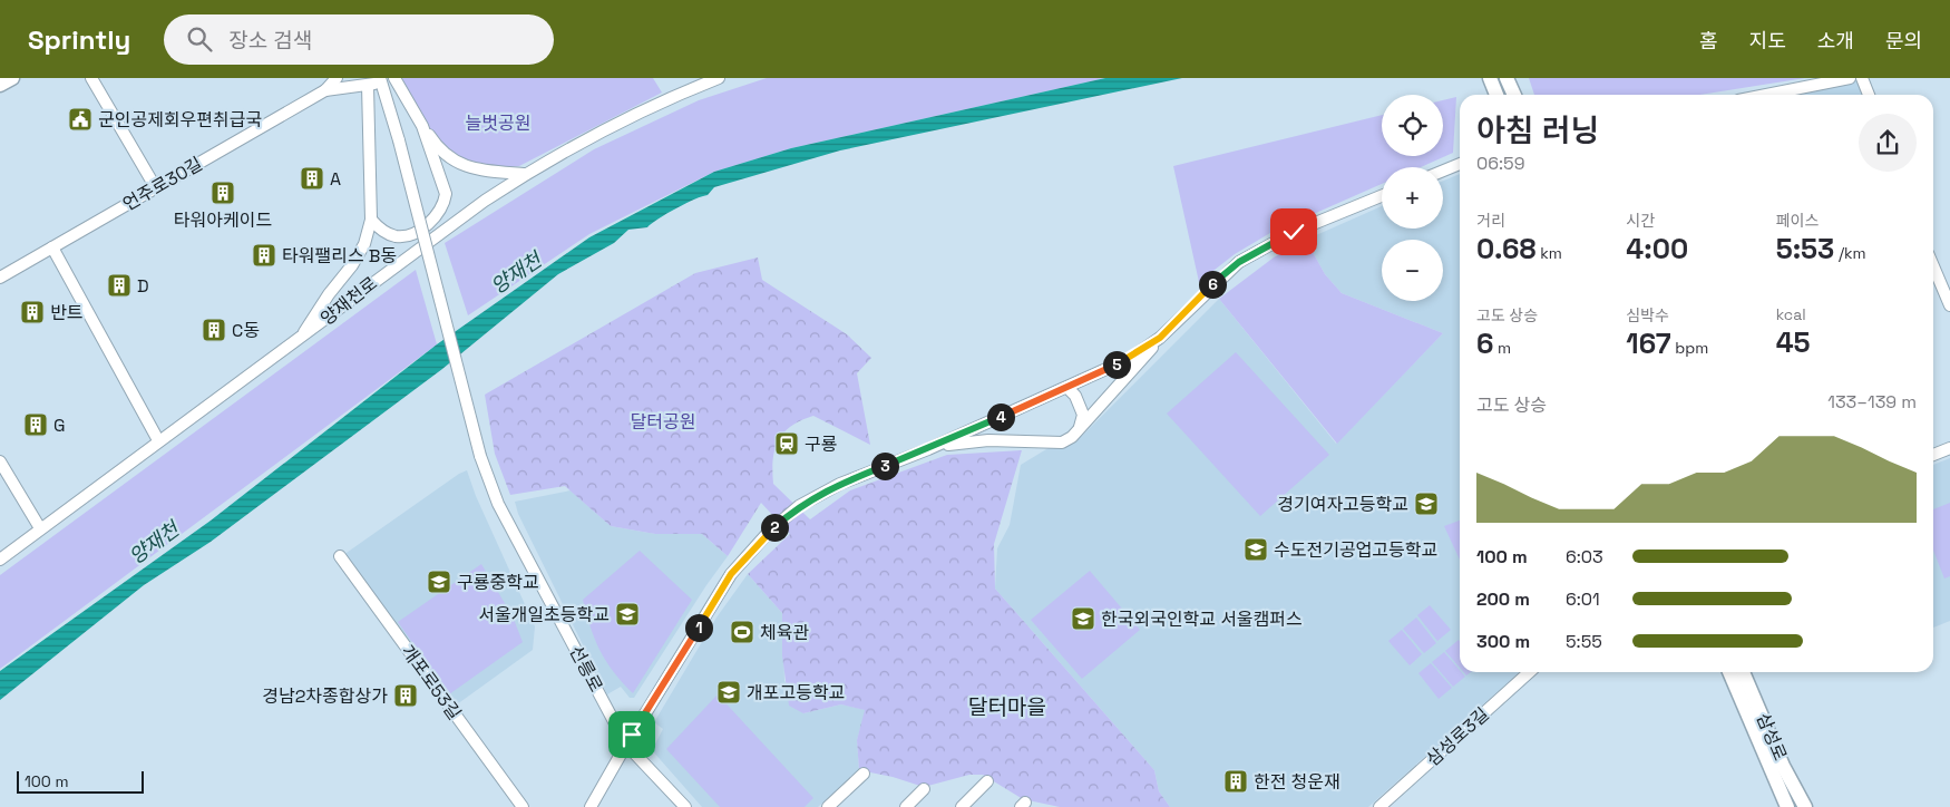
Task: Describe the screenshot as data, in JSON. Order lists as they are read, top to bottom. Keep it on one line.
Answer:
{"streets":{"main road":["삼성로"],"street":["언주로30길","양재천로","선릉로","개포로53길","삼성로3길"]},"districts":["달터마을"],"water":["양재천"],"parks":["늘벗공원","달터공원"],"places":{"public building":["군인공제회우편취급국"],"building":["A","타워아케이드","타워팰리스 B동","D","반트","C동","G","경남2차종합상가","한전 청운재"],"station":["구룡"],"school or university":["경기여자고등학교","수도전기공업고등학교","구룡중학교","서울개일초등학교","한국외국인학교 서울캠퍼스","개포고등학교"],"sports":["체육관"]},"scale_bar":"100 m","page":{"header":"Sprintly","search":"장소 검색","nav":["홈","지도","소개","문의"],"map_buttons":["+","−"],"heading":["아침 러닝","06:59"],"stats":[["거리","0.68 km"],["시간","4:00"],["페이스","5:53 /km"],["고도 상승","6 m"],["심박수","167 bpm"],["kcal","45"]],"pins":["6","5","4","3","2","1"],"chart":["고도 상승","133–139 m"],"list":[{"name":"100 m","note":"6:03"},{"name":"200 m","note":"6:01"},{"name":"300 m","note":"5:55"}],"scale":"100 m"}}
